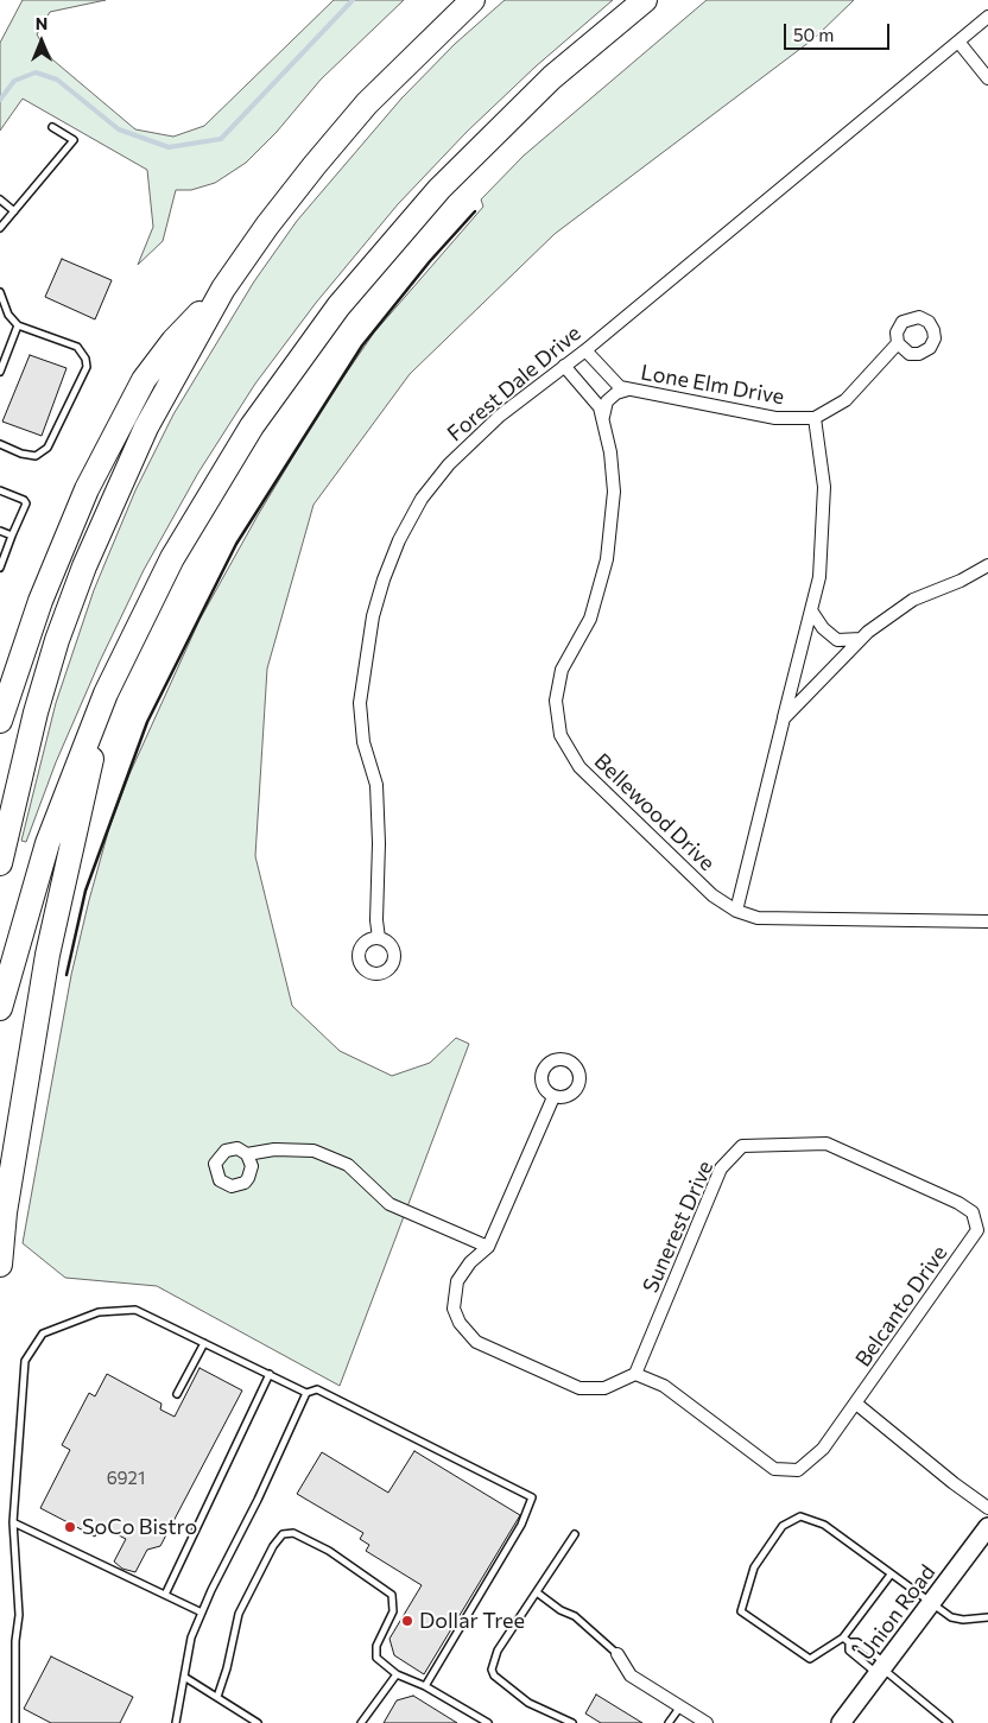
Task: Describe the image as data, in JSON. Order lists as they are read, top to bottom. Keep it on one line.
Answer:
{"streets":{"main road":["Union Road"],"street":["Forest Dale Drive","Lone Elm Drive","Bellewood Drive","Sunerest Drive","Belcanto Drive"]},"crossings":[["Forest Dale Drive","Lone Elm Drive"],["Forest Dale Drive","Bellewood Drive"],["Sunerest Drive","Belcanto Drive"]],"places":["SoCo Bistro","Dollar Tree"],"house_numbers":["6921"],"scale_bar":"50 m","north":"top"}
